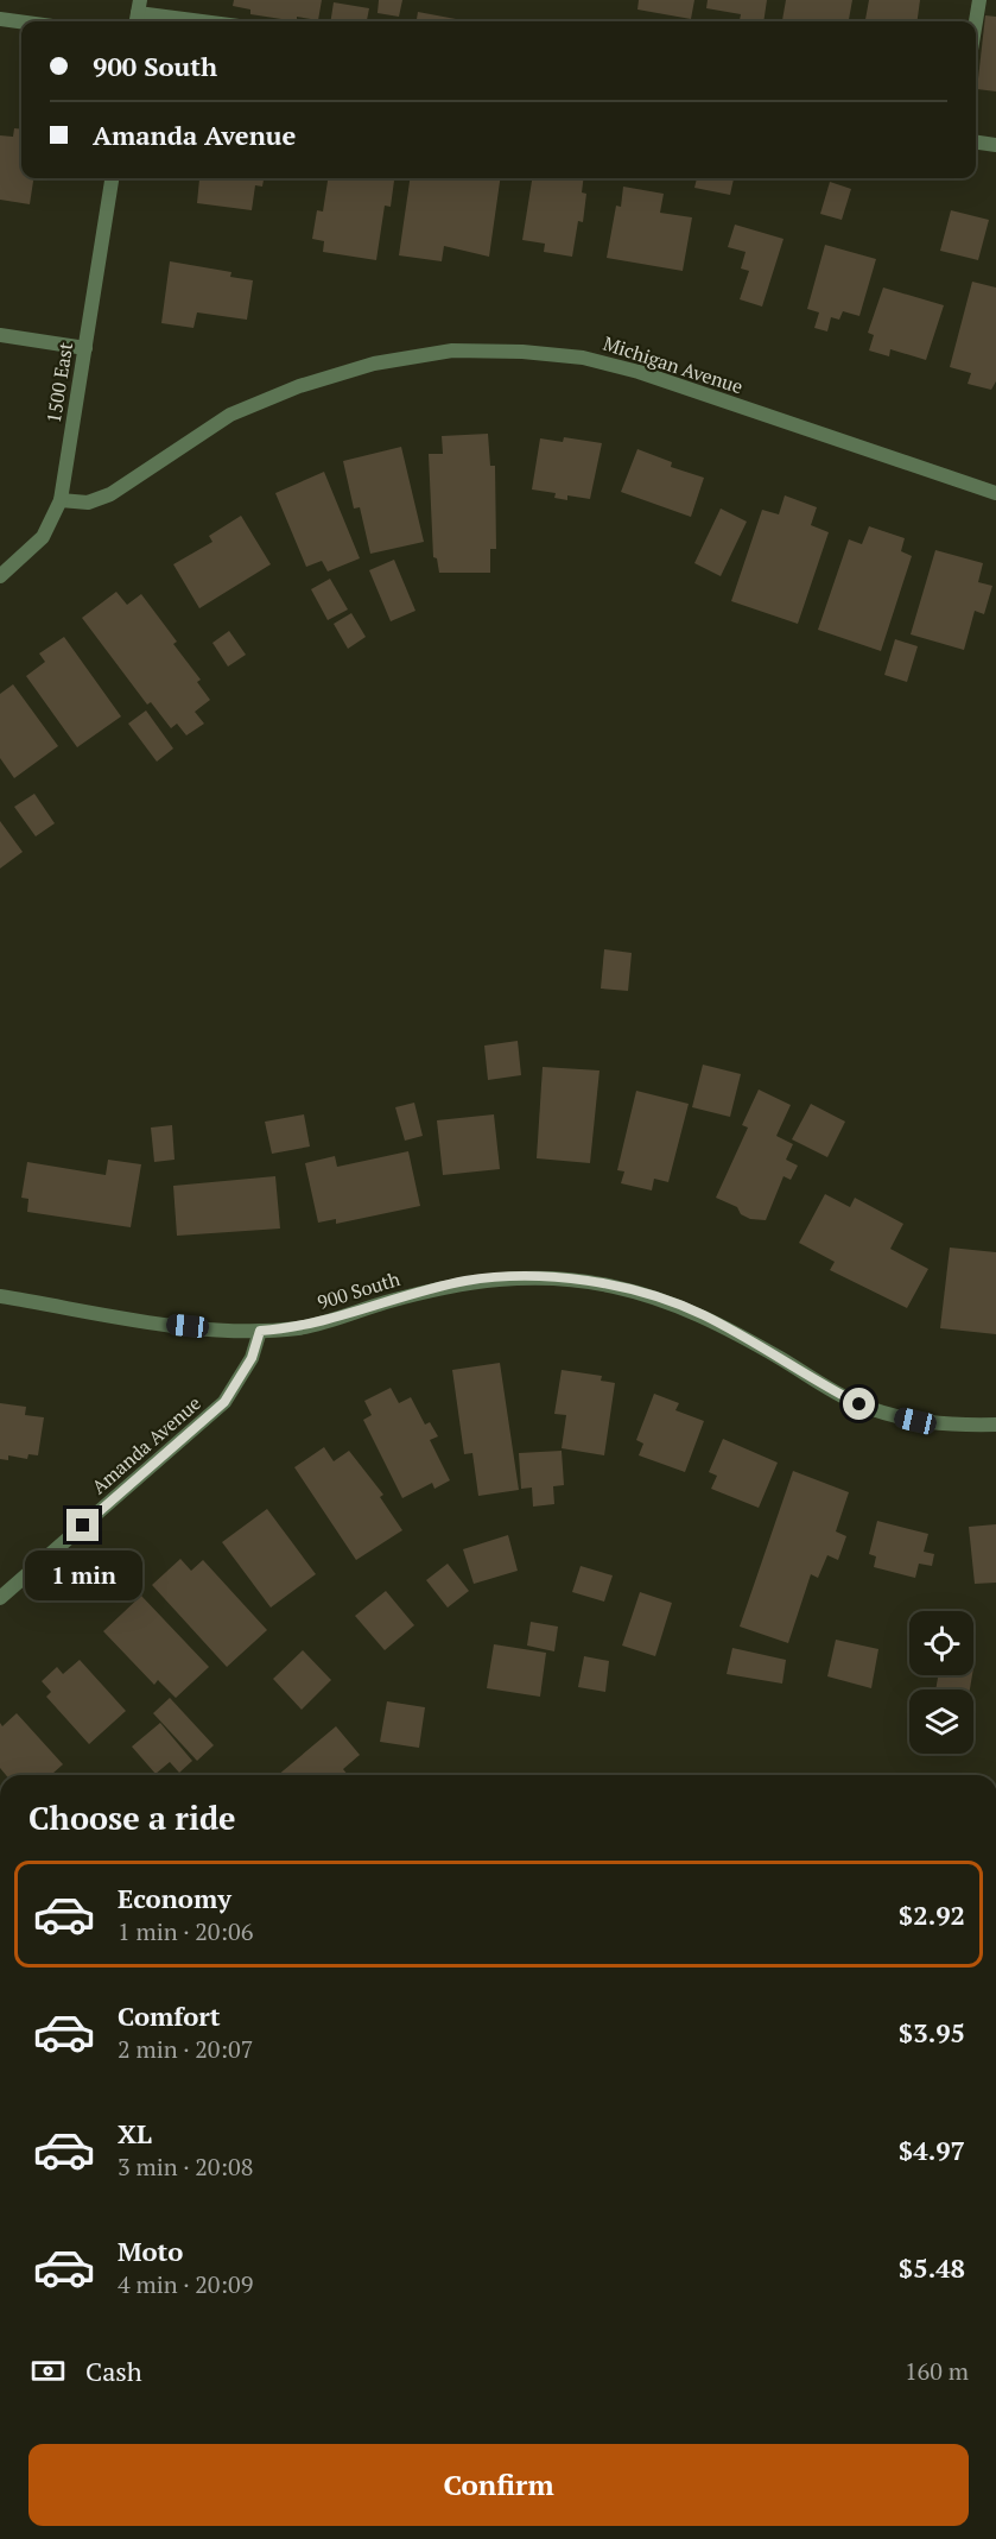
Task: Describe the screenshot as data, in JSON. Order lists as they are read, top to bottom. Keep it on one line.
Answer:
{"streets":{"street":["Michigan Avenue","1500 East","900 South","Amanda Avenue"]},"crossings":[["Michigan Avenue","1500 East"],["900 South","Amanda Avenue"]],"page":{"banner":["900 South","Amanda Avenue"],"bubble":"1 min","heading":"Choose a ride","list":[{"name":"Economy","note":"1 min · 20:06","value":"$2.92"},{"name":"Comfort","note":"2 min · 20:07","value":"$3.95"},{"name":"XL","note":"3 min · 20:08","value":"$4.97"},{"name":"Moto","note":"4 min · 20:09","value":"$5.48"}],"pay":["Cash","160 m"],"buttons":"Confirm"}}
